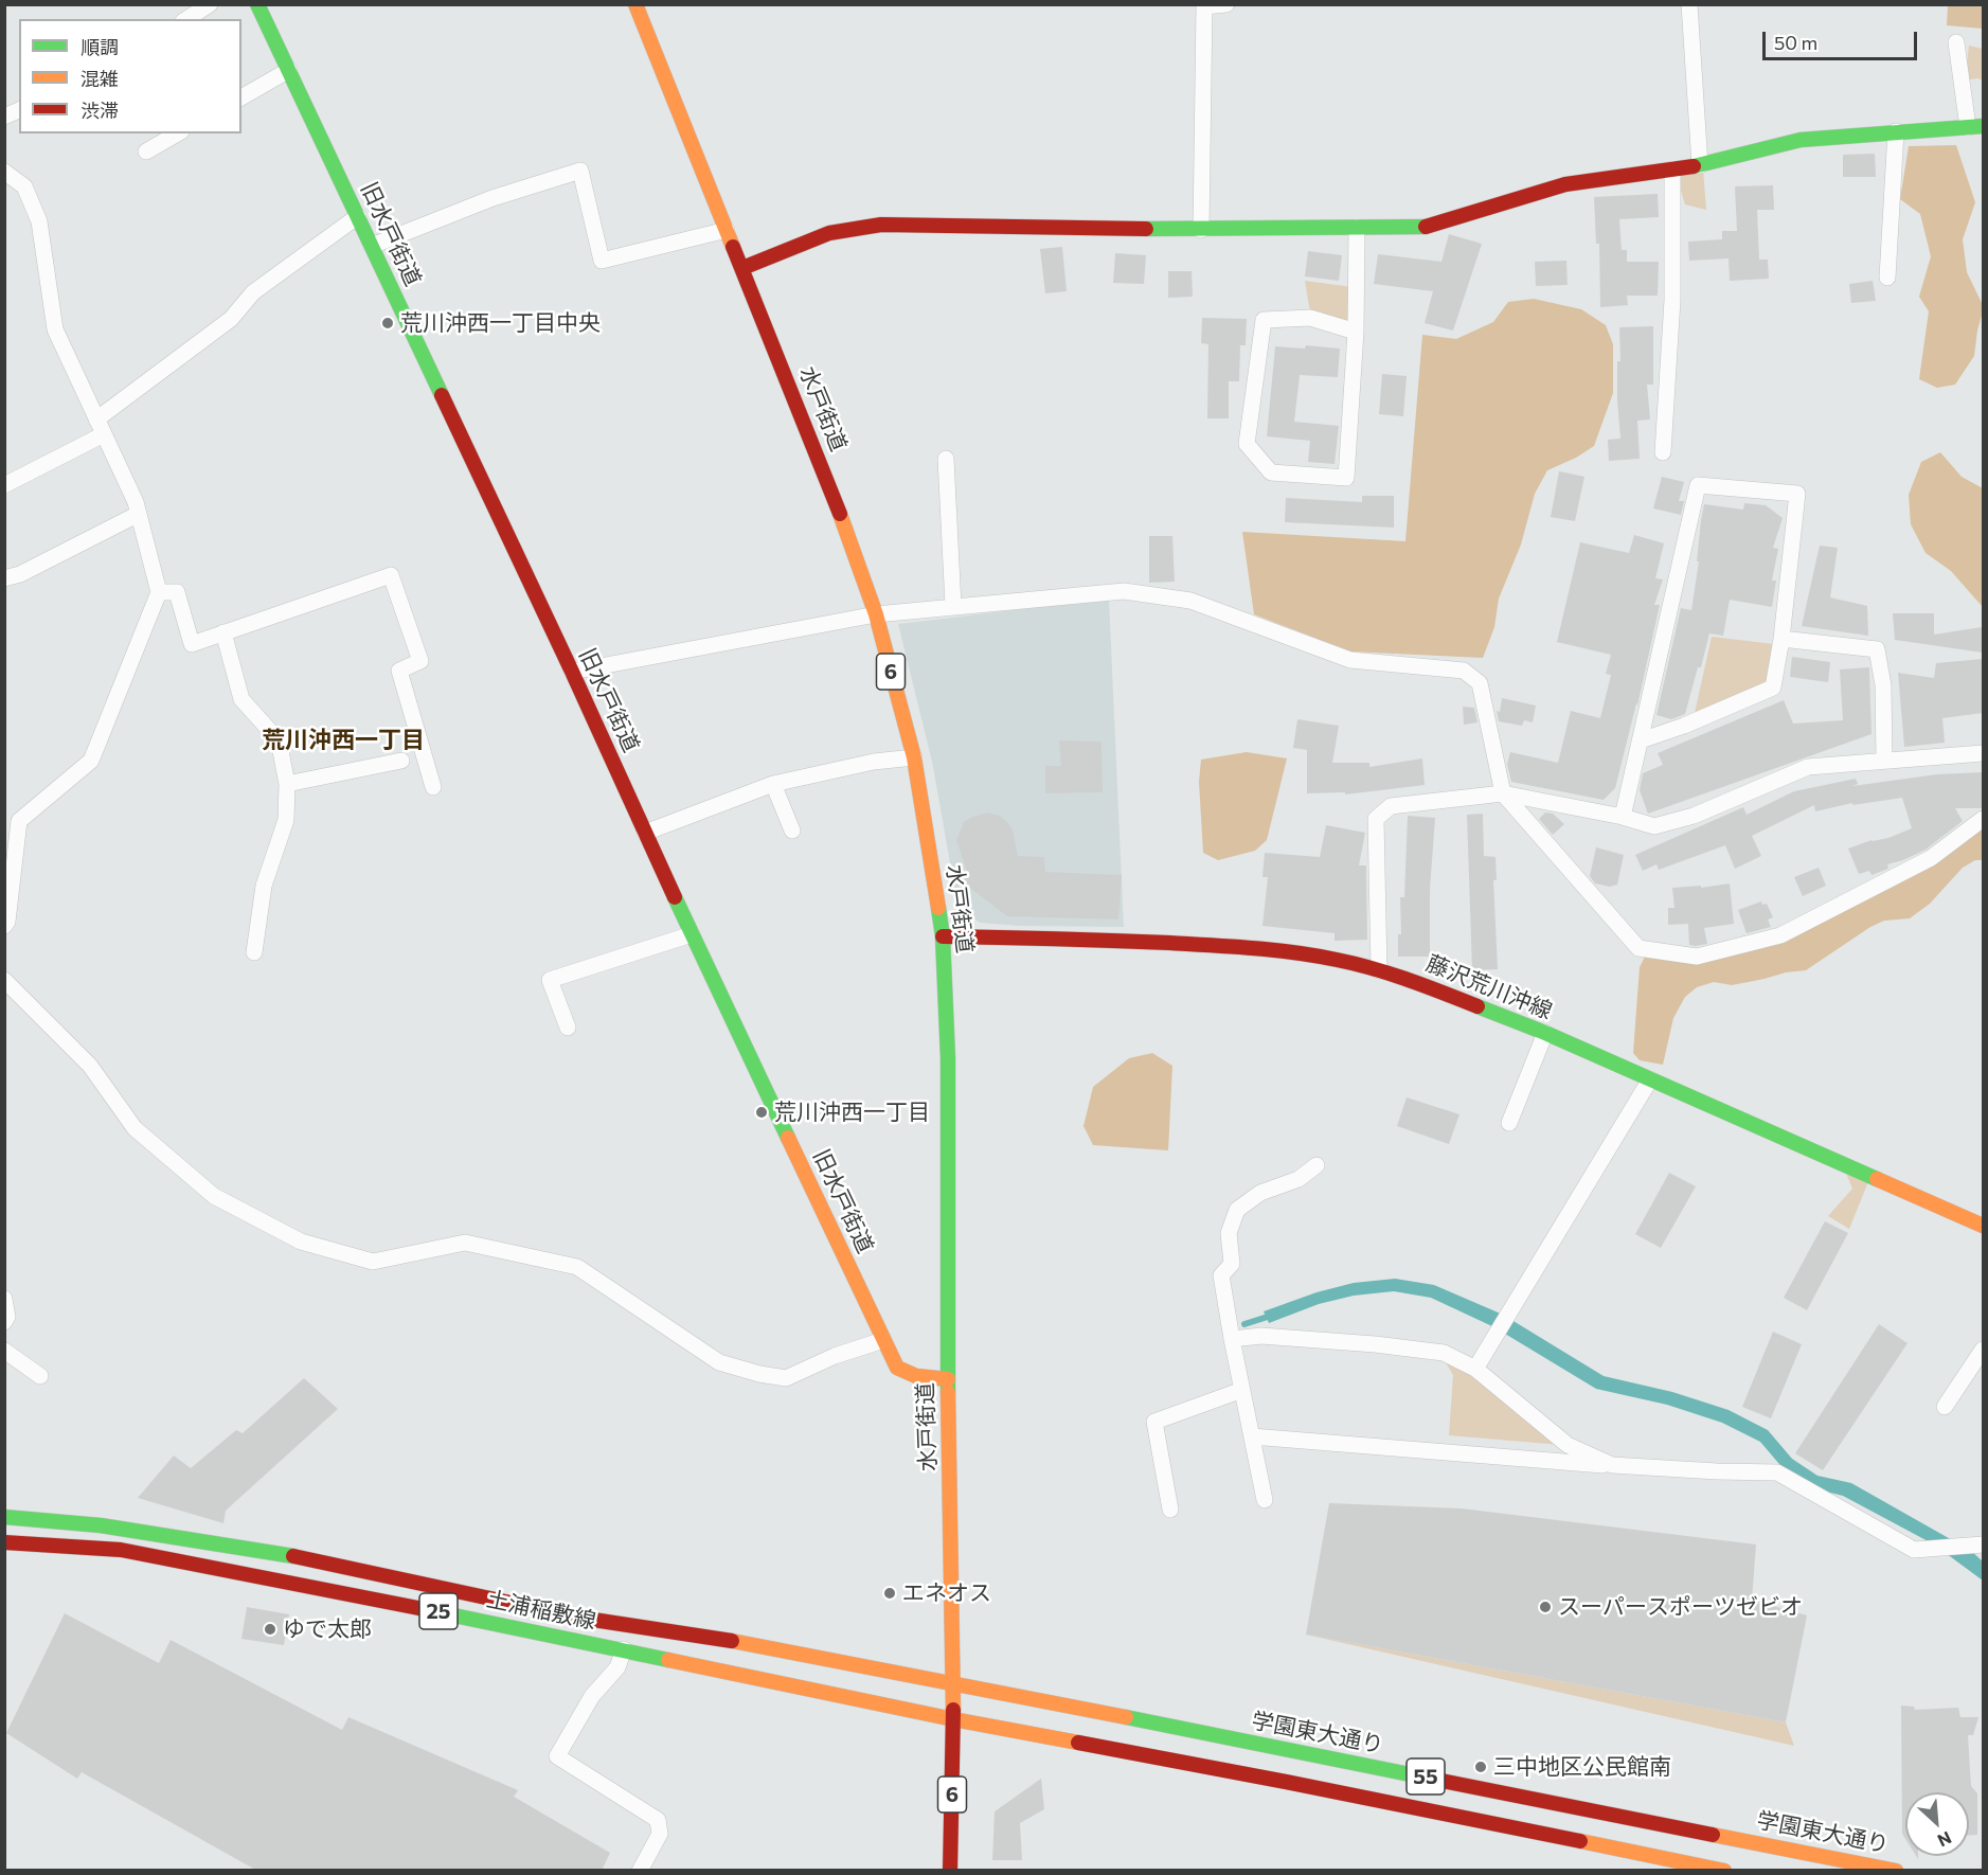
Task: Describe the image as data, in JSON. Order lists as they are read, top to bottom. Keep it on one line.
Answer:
{"streets":{"main road":["旧水戸街道","水戸街道","6","藤沢荒川沖線","土浦稲敷線","25","学園東大通り","55"]},"crossings":[["旧水戸街道","水戸街道"],["水戸街道","藤沢荒川沖線"],["水戸街道","土浦稲敷線"],["水戸街道","学園東大通り"],["水戸街道","55"],["土浦稲敷線","学園東大通り"],["土浦稲敷線","55"]],"districts":["荒川沖西一丁目"],"places":["荒川沖西一丁目中央","荒川沖西一丁目","エネオス","スーパースポーツゼビオ","ゆで太郎","三中地区公民館南"],"legend":["順調","混雑","渋滞"],"scale_bar":"50 m","north":"bottom right"}
